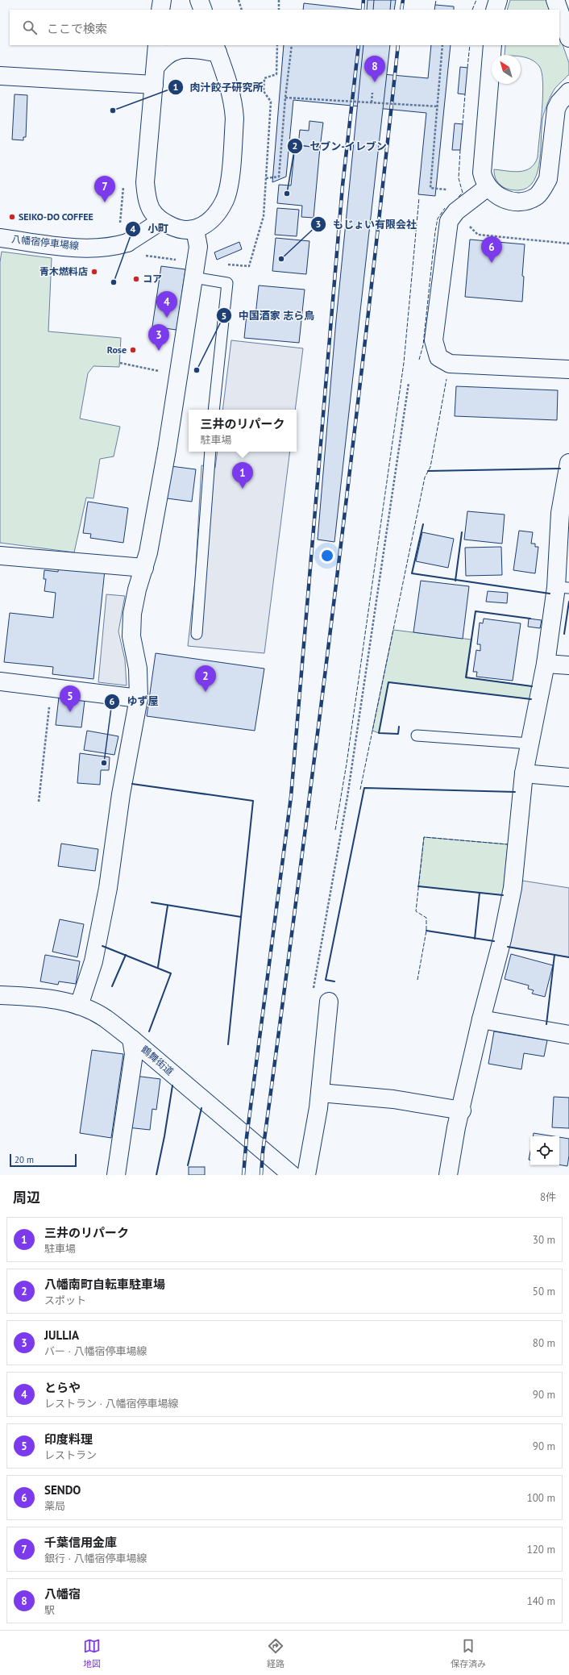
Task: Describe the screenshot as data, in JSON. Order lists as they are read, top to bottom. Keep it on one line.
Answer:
{"streets":{"street":["八幡宿停車場線","鶴舞街道"]},"places":["肉汁餃子研究所","セブン-イレブン","SEIKO-DO COFFEE","もじょい有限会社","青木燃料店","コア","小町","Rose","中国酒家 志ら鳥","ゆず屋"],"scale_bar":"20 m","north":"top left","page":{"search":"ここで検索","pins":["8","7","6","4","3","1","2","5"],"popup":["三井のリパーク","駐車場"],"scale":"20 m","heading":["周辺","8件"],"list":[{"mark":"1","name":"三井のリパーク","note":"駐車場","value":"30 m"},{"mark":"2","name":"八幡南町自転車駐車場","note":"スポット","value":"50 m"},{"mark":"3","name":"JULLIA","note":"バー · 八幡宿停車場線","value":"80 m"},{"mark":"4","name":"とらや","note":"レストラン · 八幡宿停車場線","value":"90 m"},{"mark":"5","name":"印度料理","note":"レストラン","value":"90 m"},{"mark":"6","name":"SENDO","note":"薬局","value":"100 m"},{"mark":"7","name":"千葉信用金庫","note":"銀行 · 八幡宿停車場線","value":"120 m"},{"mark":"8","name":"八幡宿","note":"駅","value":"140 m"}],"nav":["地図","経路","保存済み"]}}
